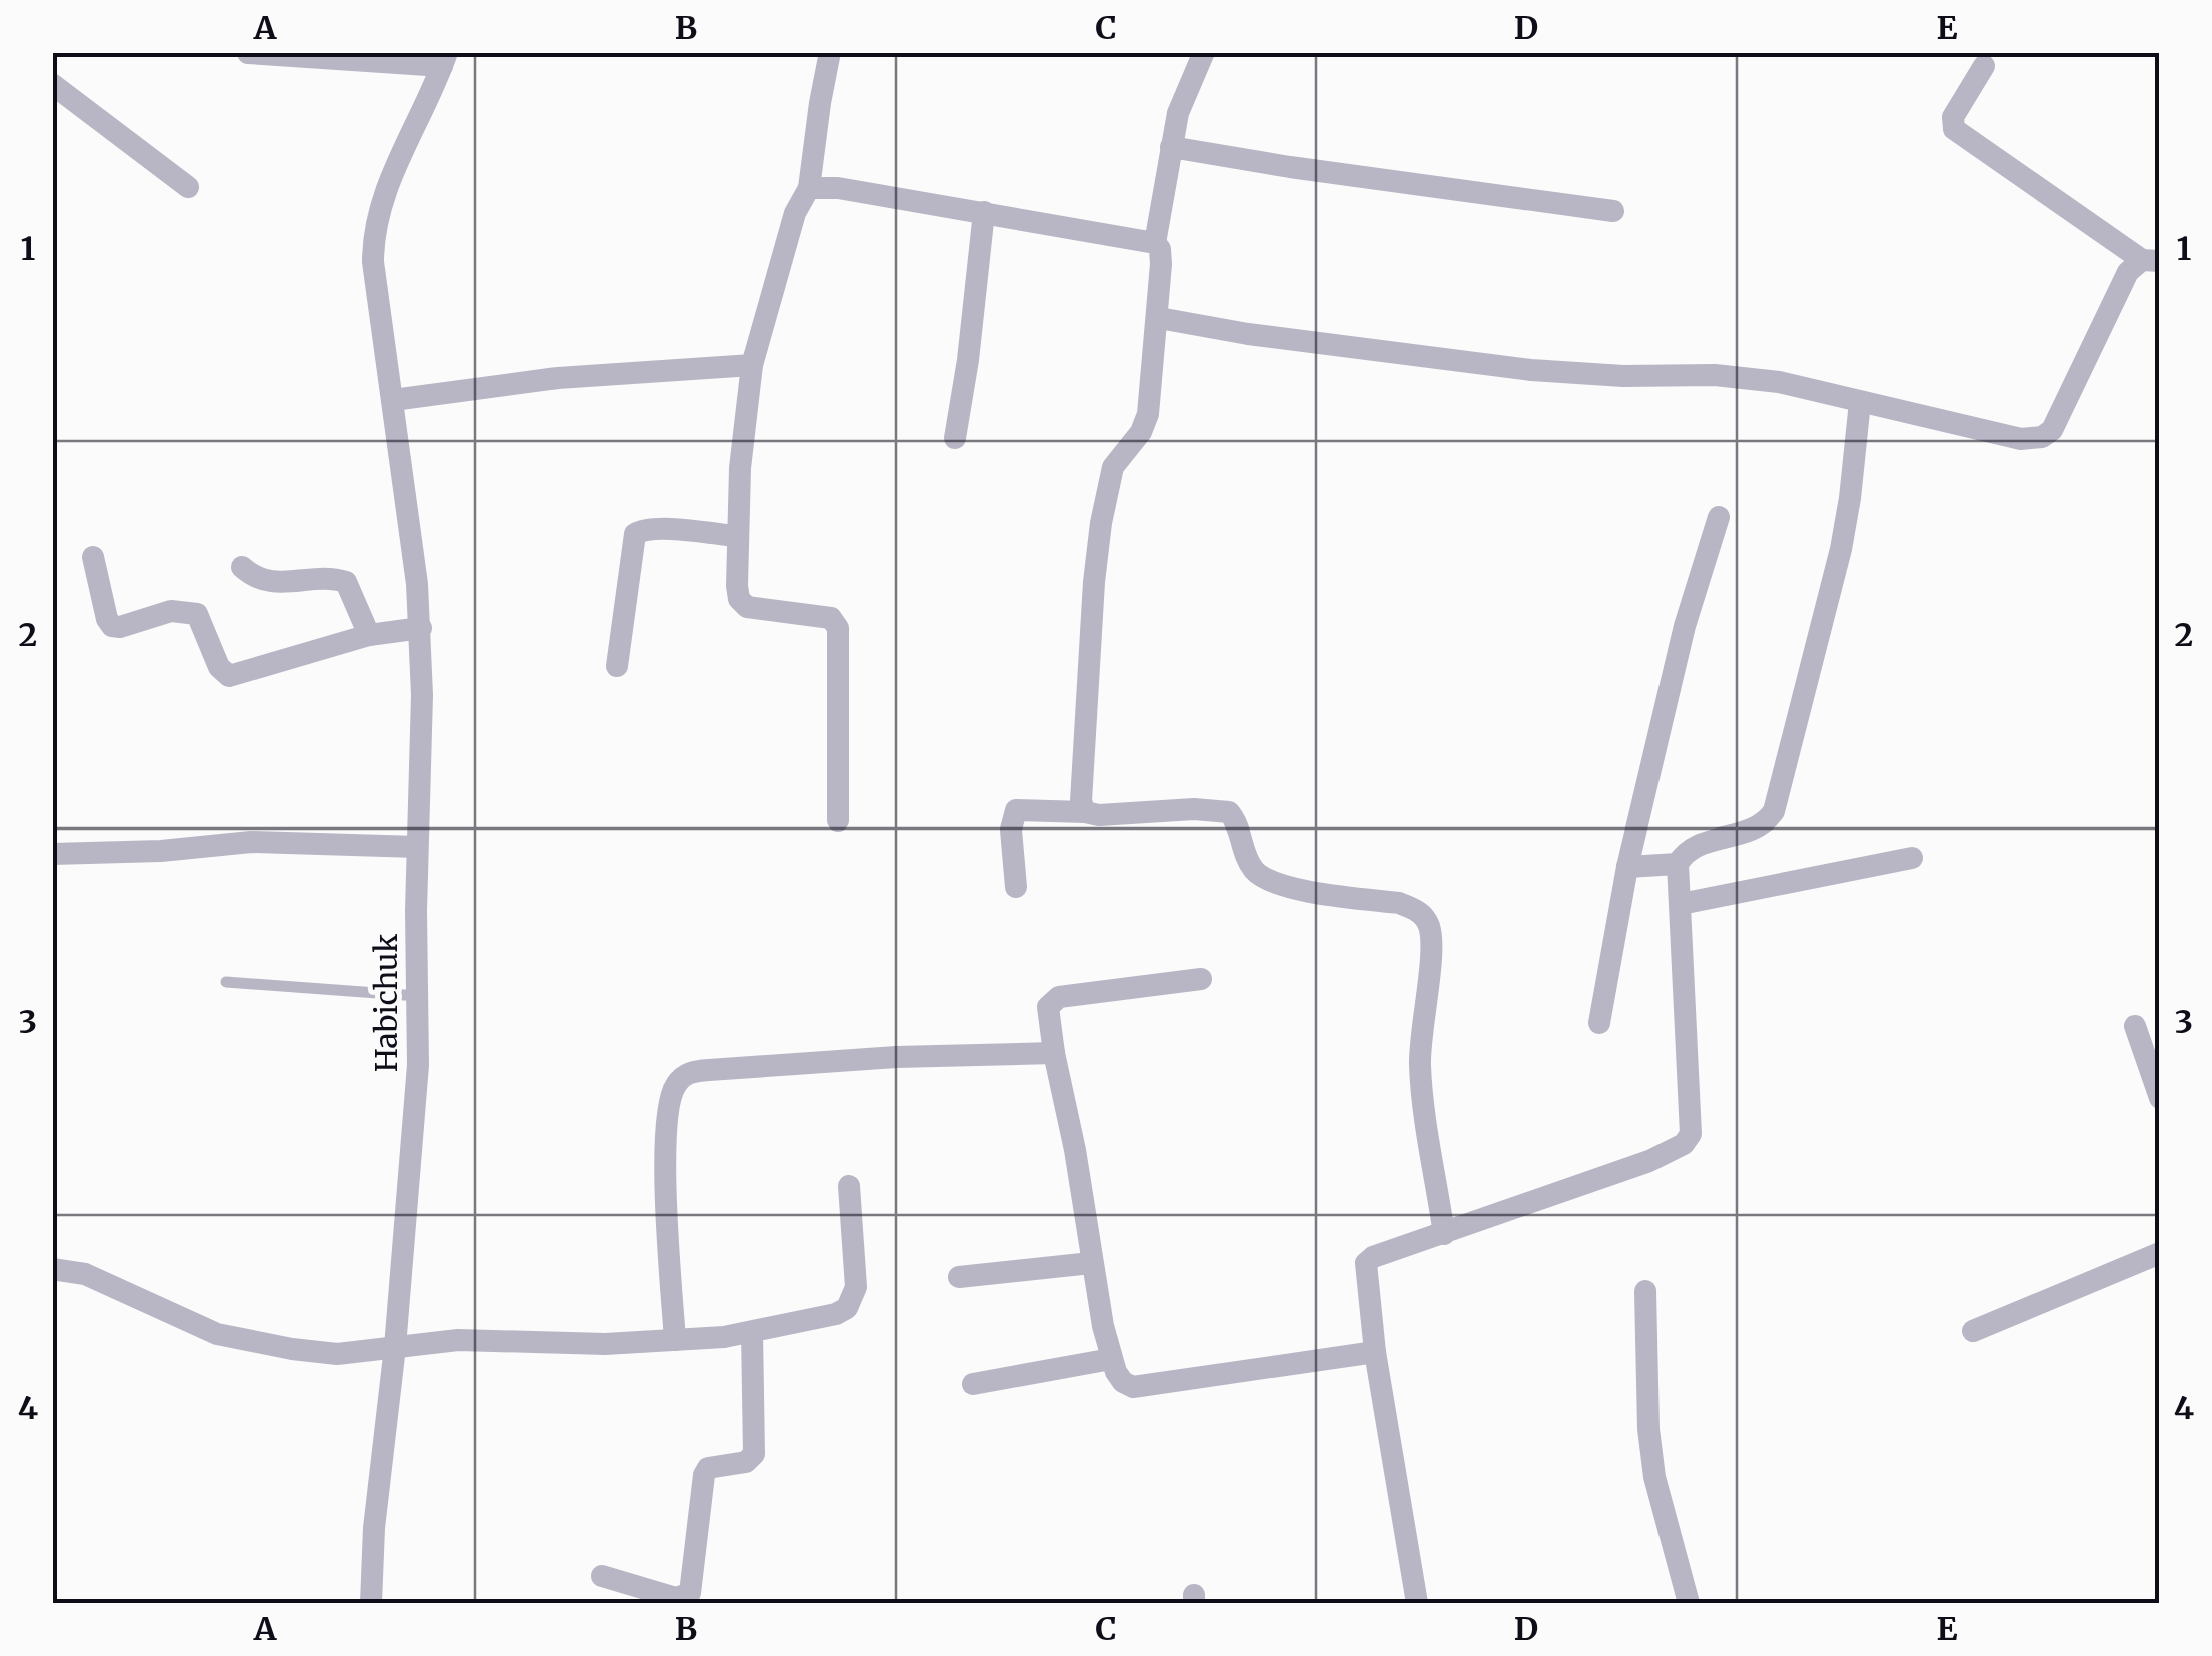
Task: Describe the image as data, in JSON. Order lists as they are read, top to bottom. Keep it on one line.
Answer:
{"streets":{"street":["Habichuk"]},"grid":{"columns":["A","B","C","D","E"],"rows":["1","2","3","4"]}}
